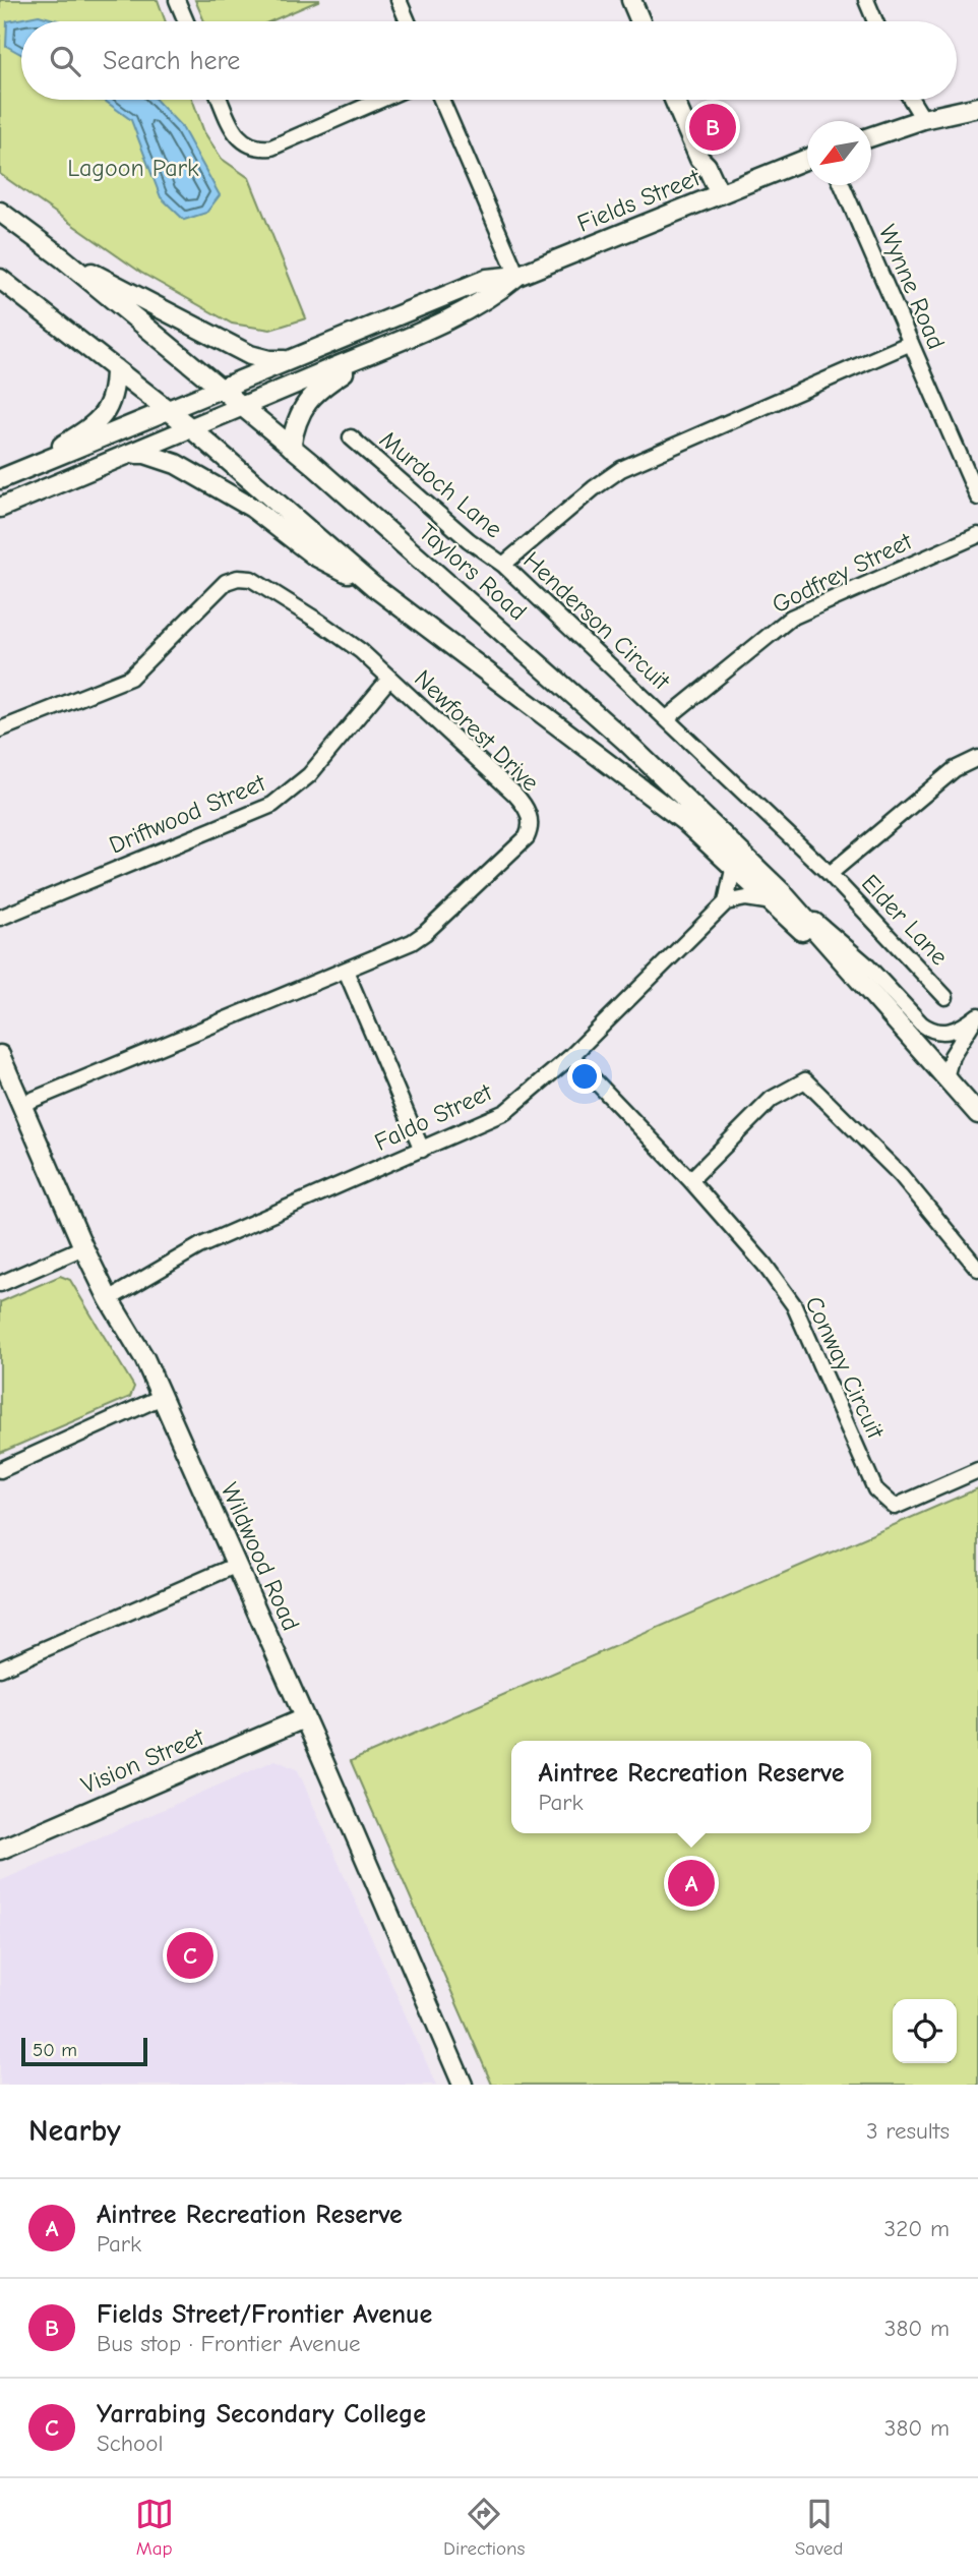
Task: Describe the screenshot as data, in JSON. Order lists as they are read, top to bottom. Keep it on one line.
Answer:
{"streets":{"street":["Fields Street","Wynne Road","Murdoch Lane","Taylors Road","Godfrey Street","Henderson Circuit","Newforest Drive","Driftwood Street","Elder Lane","Faldo Street","Conway Circuit","Wildwood Road","Vision Street"]},"crossings":[["Fields Street","Taylors Road"],["Wynne Road","Henderson Circuit"],["Murdoch Lane","Henderson Circuit"],["Godfrey Street","Henderson Circuit"],["Henderson Circuit","Elder Lane"],["Newforest Drive","Driftwood Street"],["Newforest Drive","Wildwood Road"],["Faldo Street","Conway Circuit"],["Faldo Street","Wildwood Road"],["Wildwood Road","Vision Street"]],"parks":["Lagoon Park"],"scale_bar":"50 m","north":"bottom left","page":{"search":"Search here","pins":["B","A","C"],"popup":["Aintree Recreation Reserve","Park"],"scale":"50 m","heading":["Nearby","3 results"],"list":[{"mark":"A","name":"Aintree Recreation Reserve","note":"Park","value":"320 m"},{"mark":"B","name":"Fields Street/Frontier Avenue","note":"Bus stop · Frontier Avenue","value":"380 m"},{"mark":"C","name":"Yarrabing Secondary College","note":"School","value":"380 m"}],"nav":["Map","Directions","Saved"]}}
